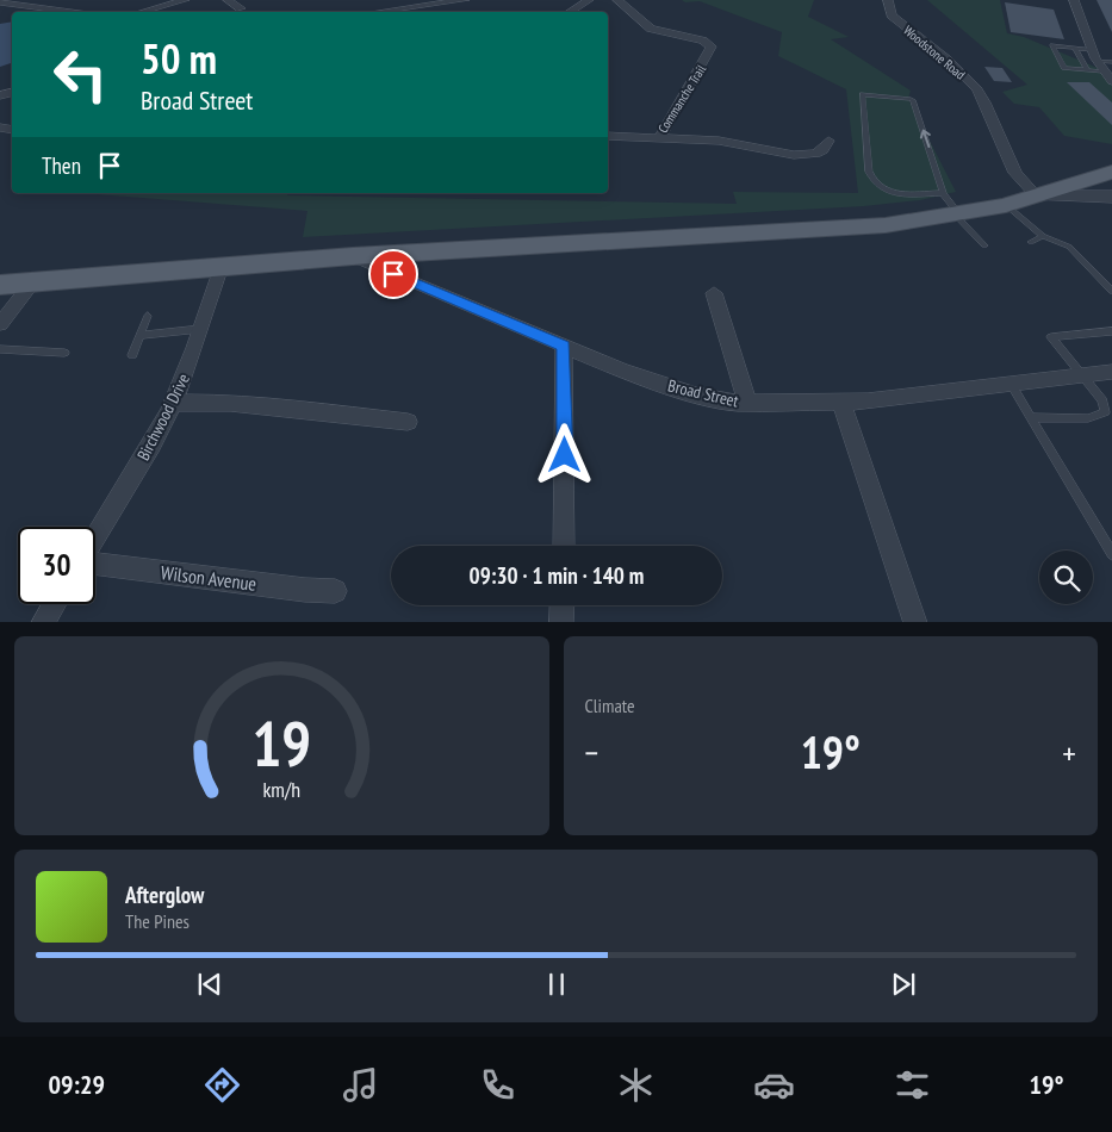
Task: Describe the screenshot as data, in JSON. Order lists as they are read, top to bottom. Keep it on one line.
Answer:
{"streets":{"street":["Woodstone Road","Commanche Trail","Broad Street","Birchwood Drive","Wilson Avenue"]},"page":{"turn":["50 m","Broad Street"],"then":"Then","limit":"30","trip":"09:30 · 1 min · 140 m","tile":"Climate","heat":["−","19°","+"],"song":["Afterglow","The Pines"],"tabs":["09:29","19°"],"gauge":["19","km/h"]}}
